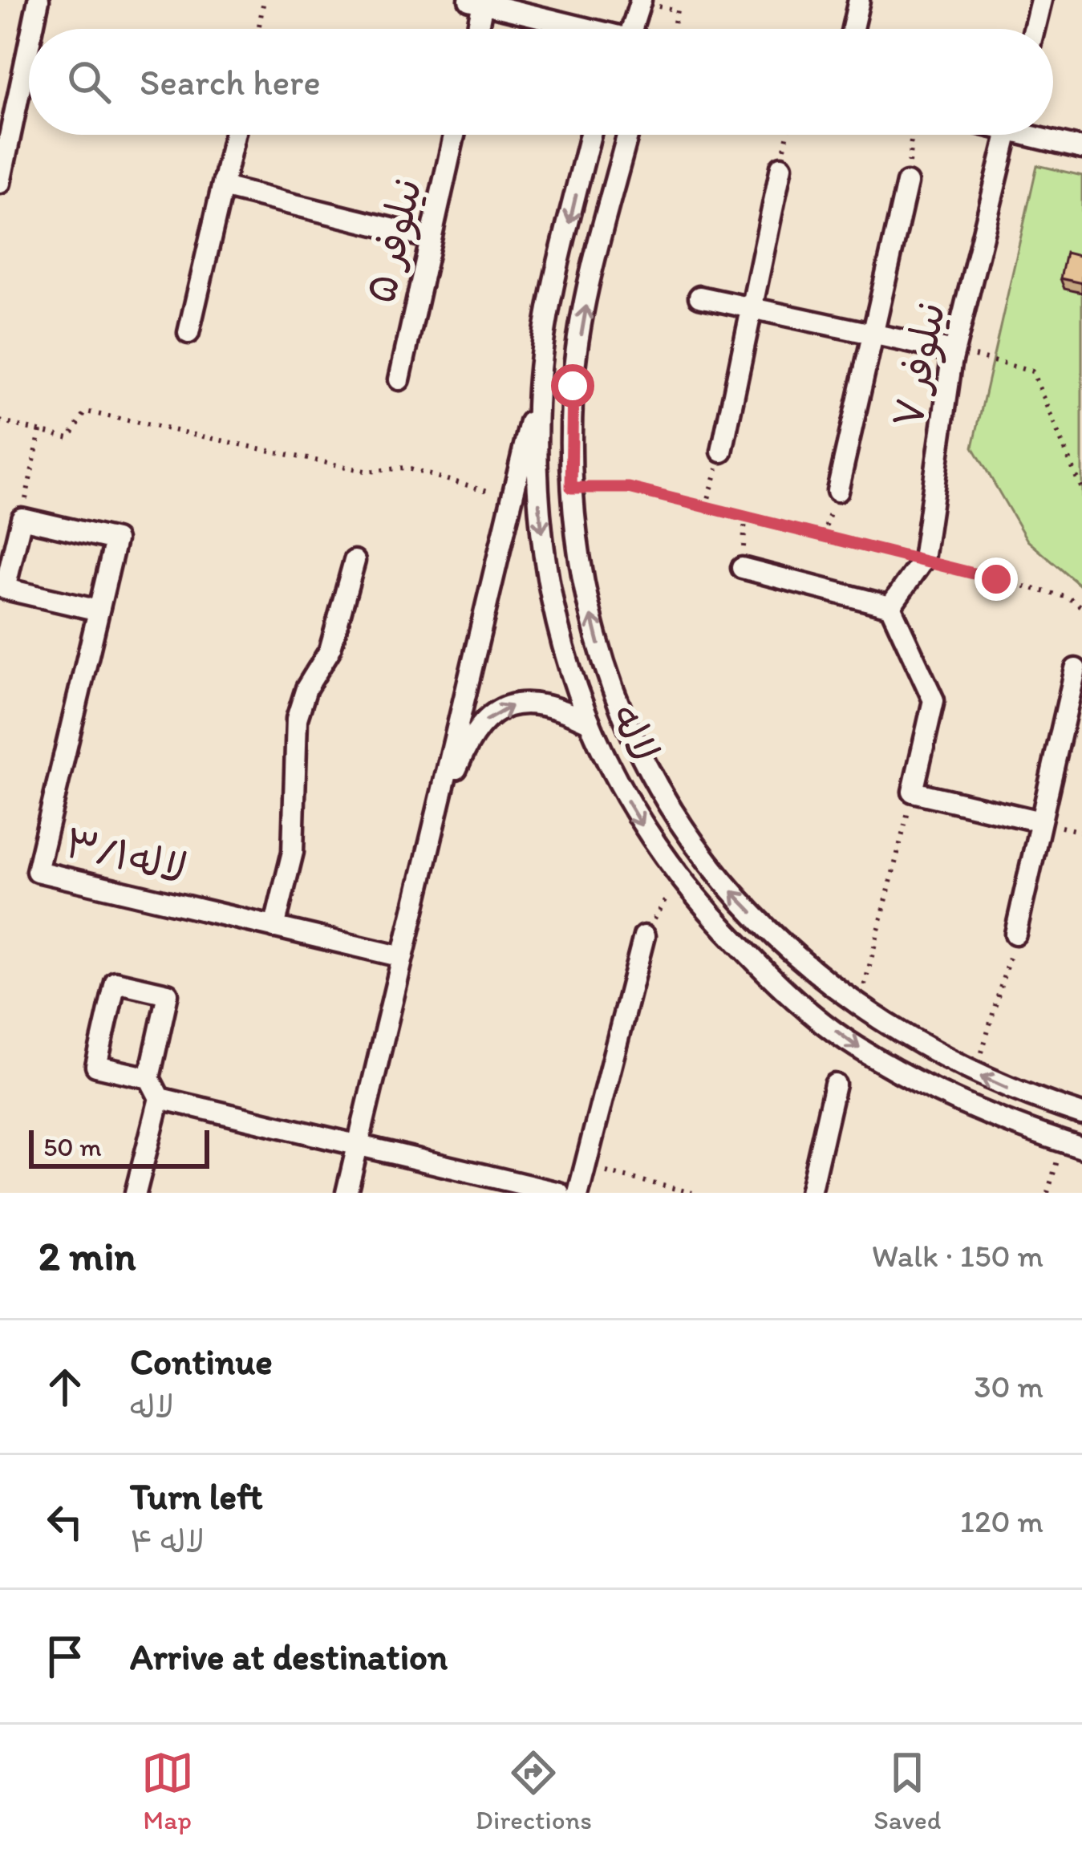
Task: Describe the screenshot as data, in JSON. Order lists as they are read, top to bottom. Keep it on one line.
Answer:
{"streets":{"street":["نیلوفر ۵","نیلوفر ۷","لاله","لاله۳/۱"]},"scale_bar":"50 m","page":{"search":"Search here","scale":"50 m","heading":["2 min","Walk · 150 m"],"list":[["Continue","لاله","30 m"],["Turn left","لاله ۴","120 m"],"Arrive at destination"],"nav":["Map","Directions","Saved"]}}
